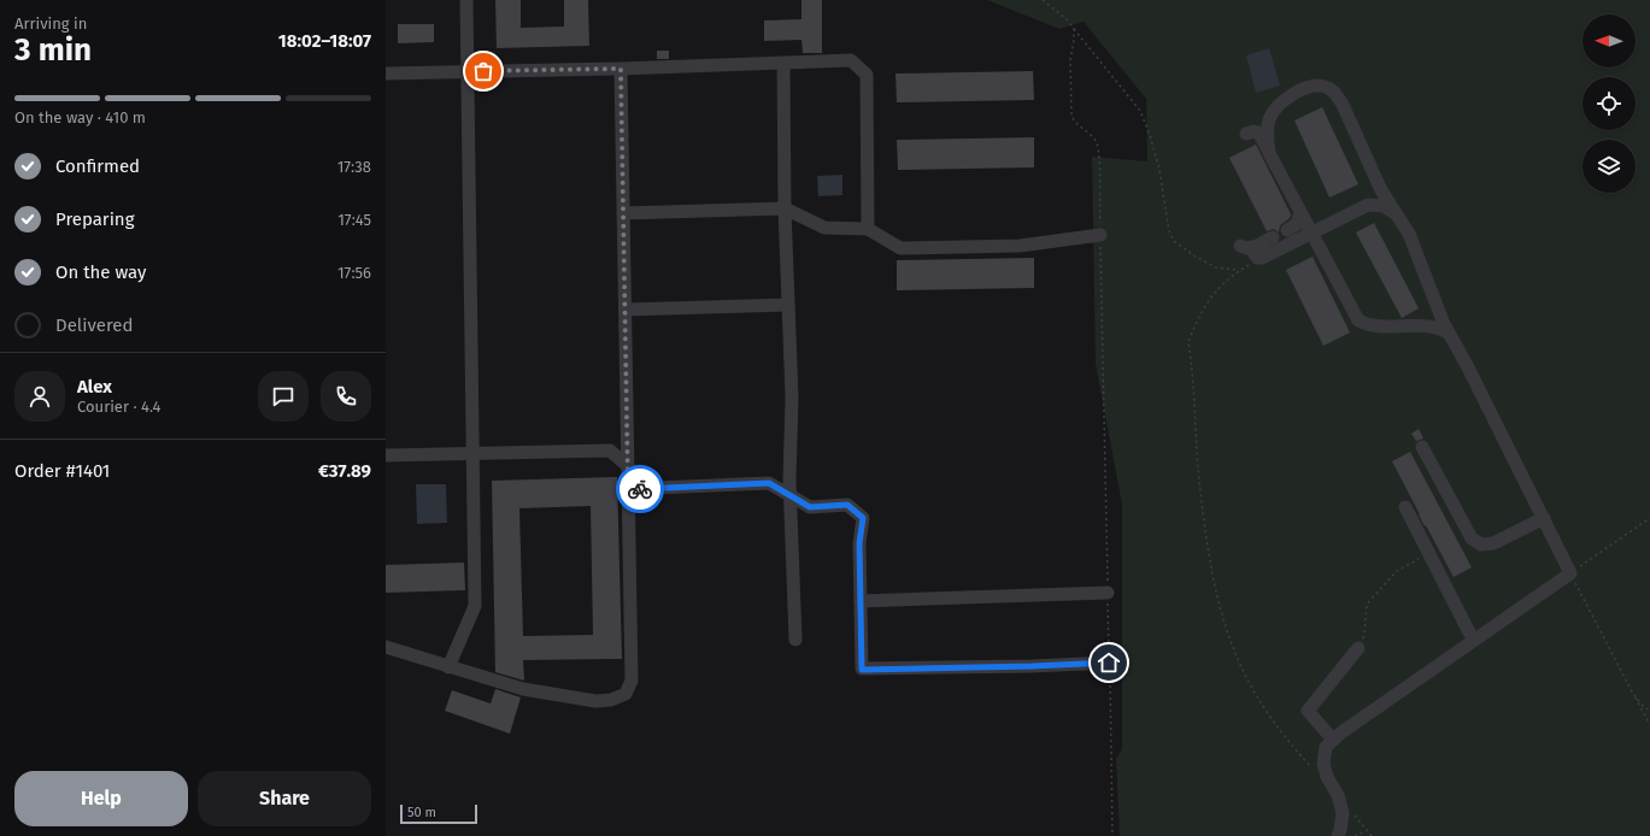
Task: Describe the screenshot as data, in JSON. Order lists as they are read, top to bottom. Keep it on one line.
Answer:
{"scale_bar":"50 m","north":"left","page":{"heading":["3 min","Arriving in","18:02–18:07"],"panel":["Alex","Courier · 4.4","Order #1401","€37.89"],"bar":"On the way · 410 m","list":[["Confirmed","17:38"],["Preparing","17:45"],["On the way","17:56"],"Delivered"],"buttons":["Help","Share"],"scale":"50 m"}}
